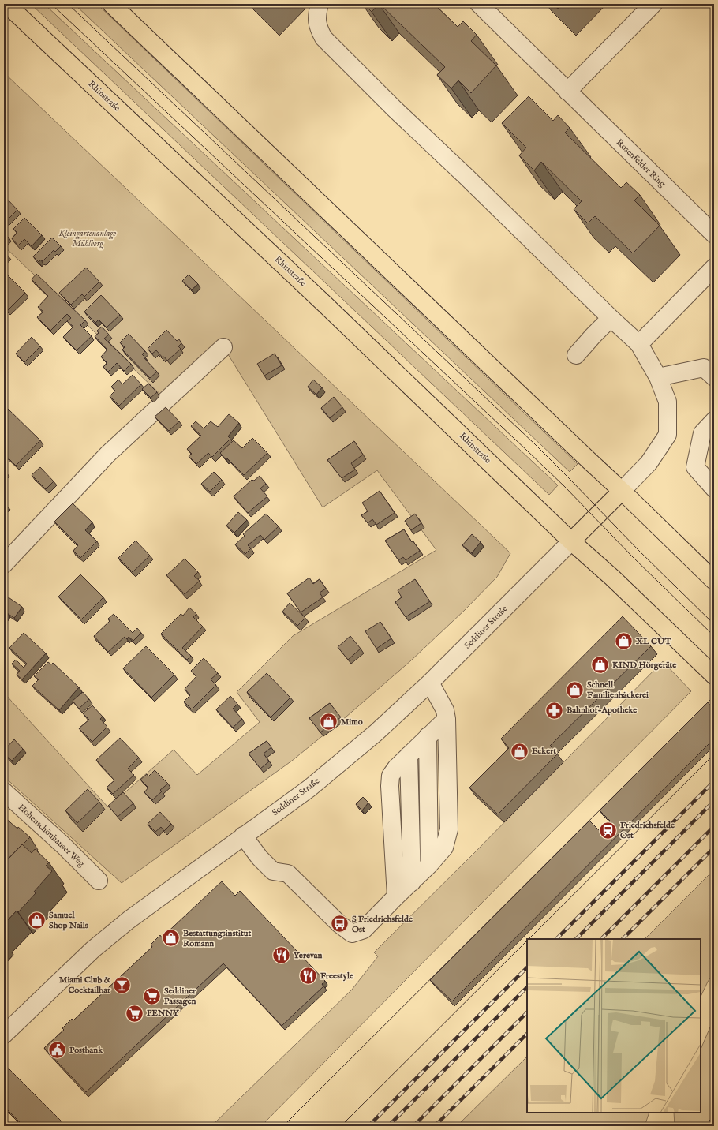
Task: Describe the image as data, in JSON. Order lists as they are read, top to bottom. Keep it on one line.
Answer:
{"streets":{"main road":["Rhinstraße"],"street":["Rosenfelder Ring","Seddiner Straße","Hohenschönhauser Weg"]},"crossings":[["Rhinstraße","Seddiner Straße"]],"parks":["Kleingartenanlage Mühlberg"],"places":{"shop":["XL CUT","KIND Hörgeräte","Schnell Familienbäckerei","Mimo","Eckert","Samuel Shop Nails","Bestattungsinstitut Romann"],"pharmacy":["Bahnhof-Apotheke"],"station":["Friedrichsfelde Ost"],"bus stop":["S Friedrichsfelde Ost"],"restaurant":["Yerevan","Freestyle"],"bar":["Miami Club & Cocktailbar"],"supermarket":["Seddiner Passagen","PENNY"],"public building":["Postbank"]}}
